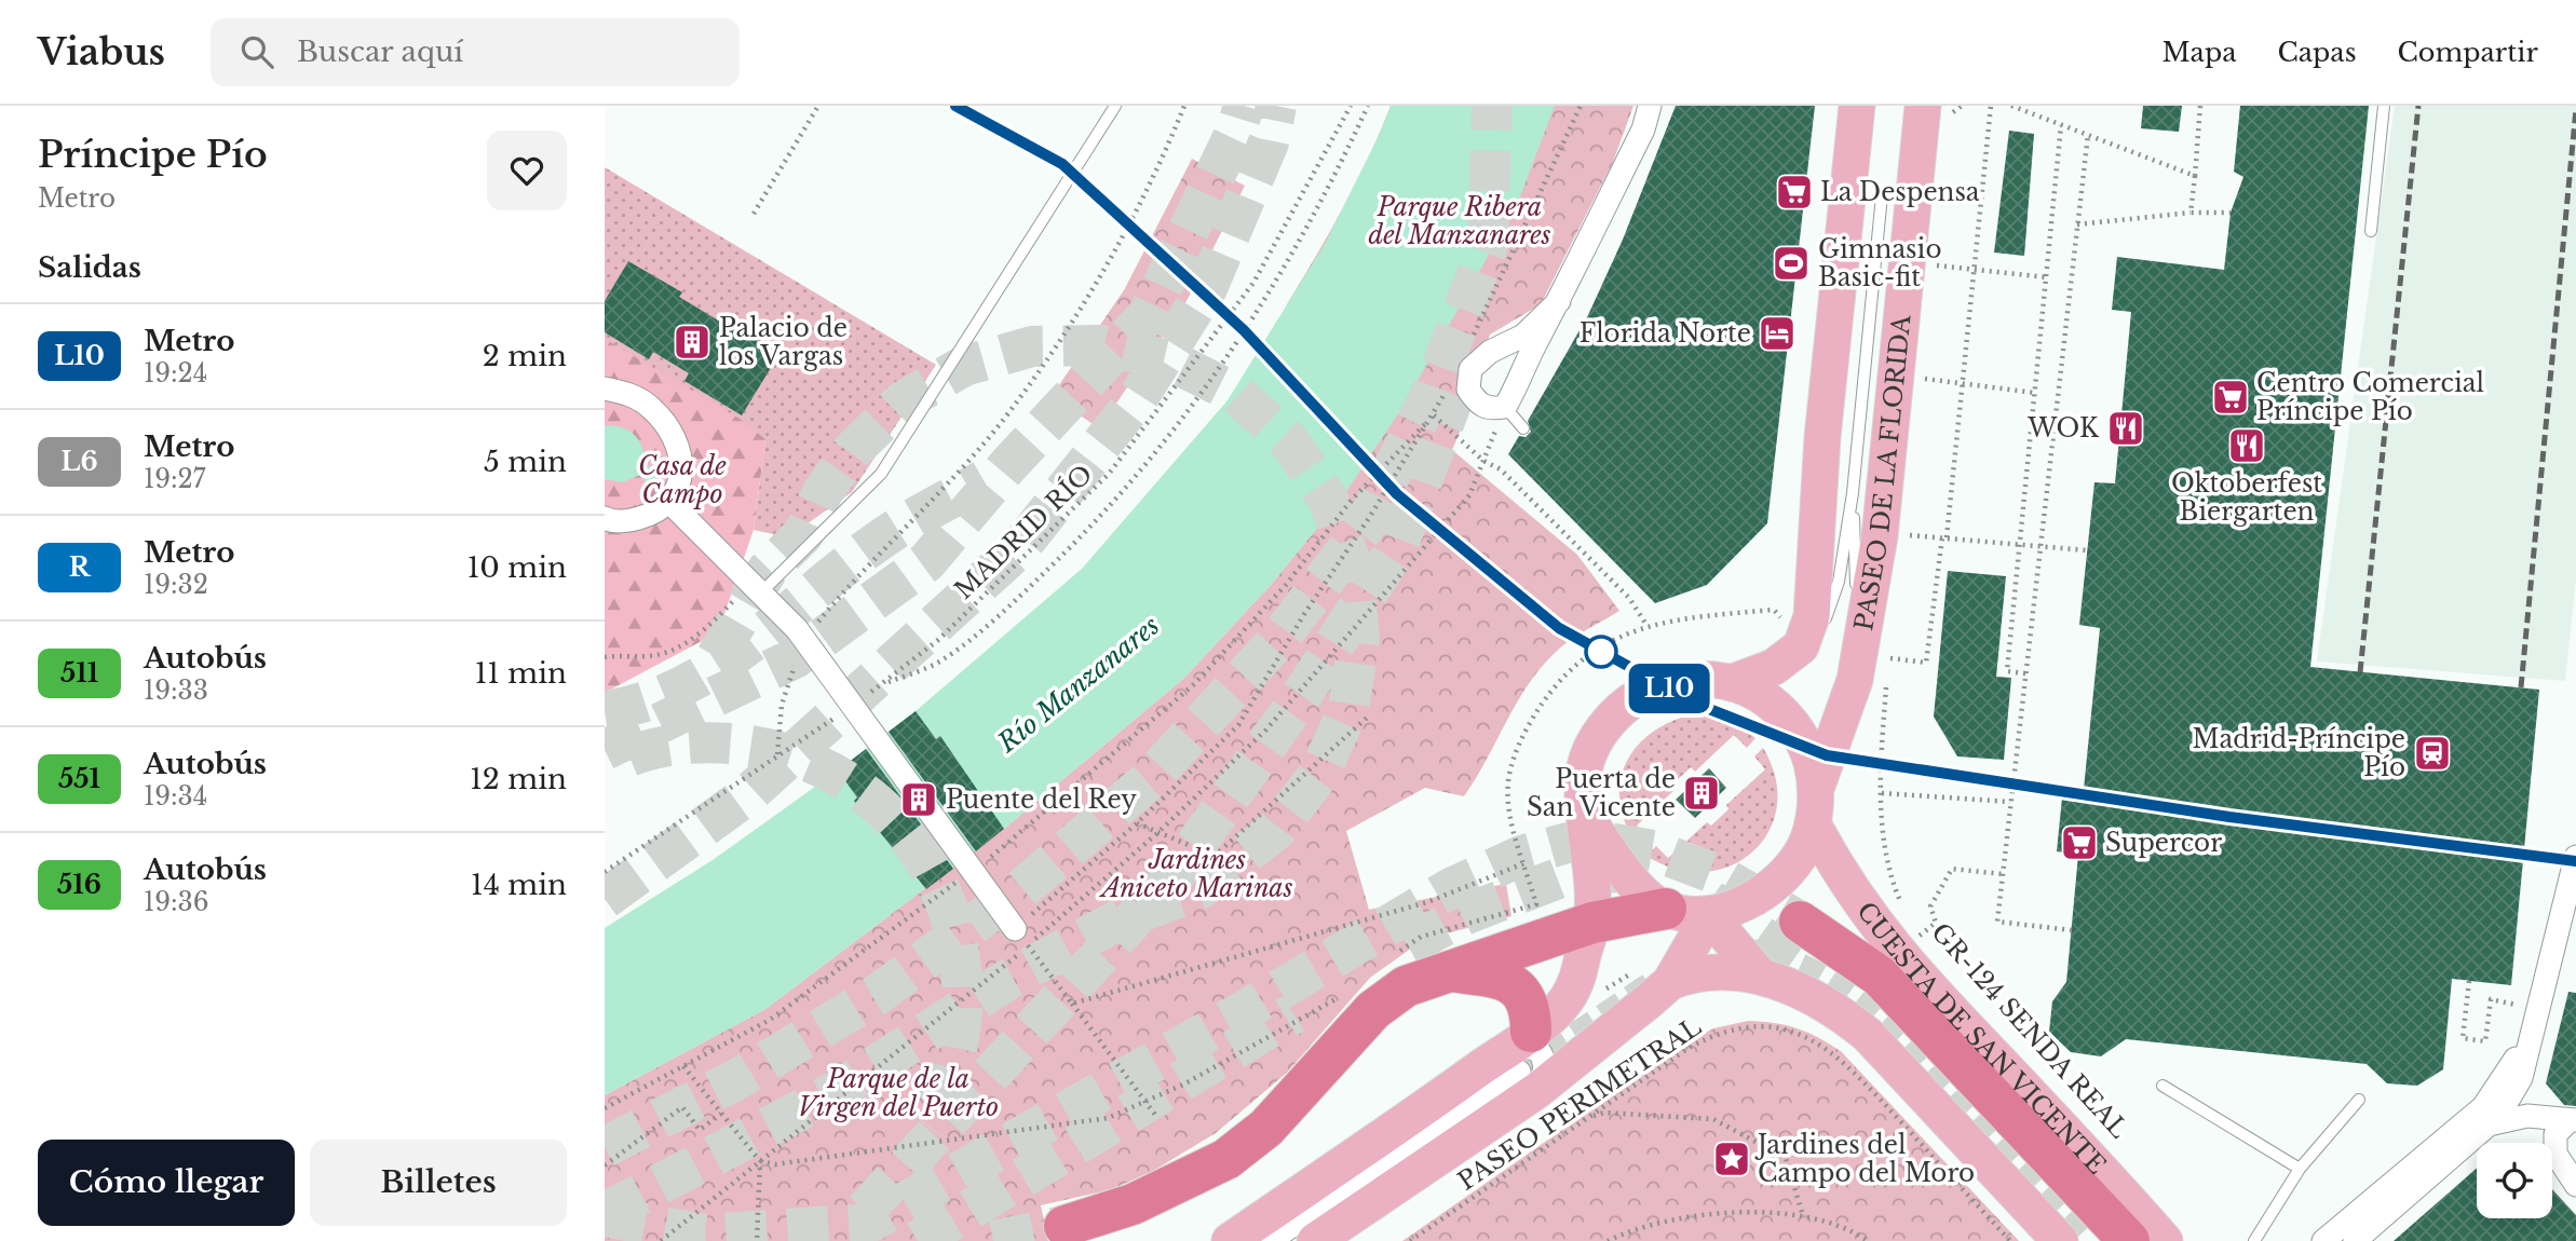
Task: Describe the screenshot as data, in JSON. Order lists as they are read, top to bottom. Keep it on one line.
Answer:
{"streets":{"main road":["PASEO DE LA FLORIDA","CUESTA DE SAN VICENTE"],"path":["MADRID RÍO","GR-124 SENDA REAL","PASEO PERIMETRAL"]},"crossings":[["PASEO DE LA FLORIDA","CUESTA DE SAN VICENTE"]],"water":["Río Manzanares"],"parks":["Parque Ribera del Manzanares","Casa de Campo","Jardines Aniceto Marinas","Parque de la Virgen del Puerto"],"places":{"supermarket":["La Despensa","Centro Comercial Príncipe Pío","Supercor"],"sports":["Gimnasio Basic-fit"],"hotel":["Florida Norte"],"building":["Palacio de los Vargas","Puerta de San Vicente","Puente del Rey"],"restaurant":["WOK","Oktoberfest Biergarten"],"station":["Madrid-Príncipe Pío"],"place":["Jardines del Campo del Moro"]},"lines":["metro line L10"],"page":{"header":"Viabus","search":"Buscar aquí","nav":["Mapa","Capas","Compartir"],"heading":[["Príncipe Pío","Metro"],"Salidas"],"on_map":"L10","list":[{"mark":"L10","name":"Metro","note":"19:24","value":"2 min"},{"mark":"L6","name":"Metro","note":"19:27","value":"5 min"},{"mark":"R","name":"Metro","note":"19:32","value":"10 min"},{"mark":"511","name":"Autobús","note":"19:33","value":"11 min"},{"mark":"551","name":"Autobús","note":"19:34","value":"12 min"},{"mark":"516","name":"Autobús","note":"19:36","value":"14 min"}],"buttons":["Cómo llegar","Billetes"]}}
